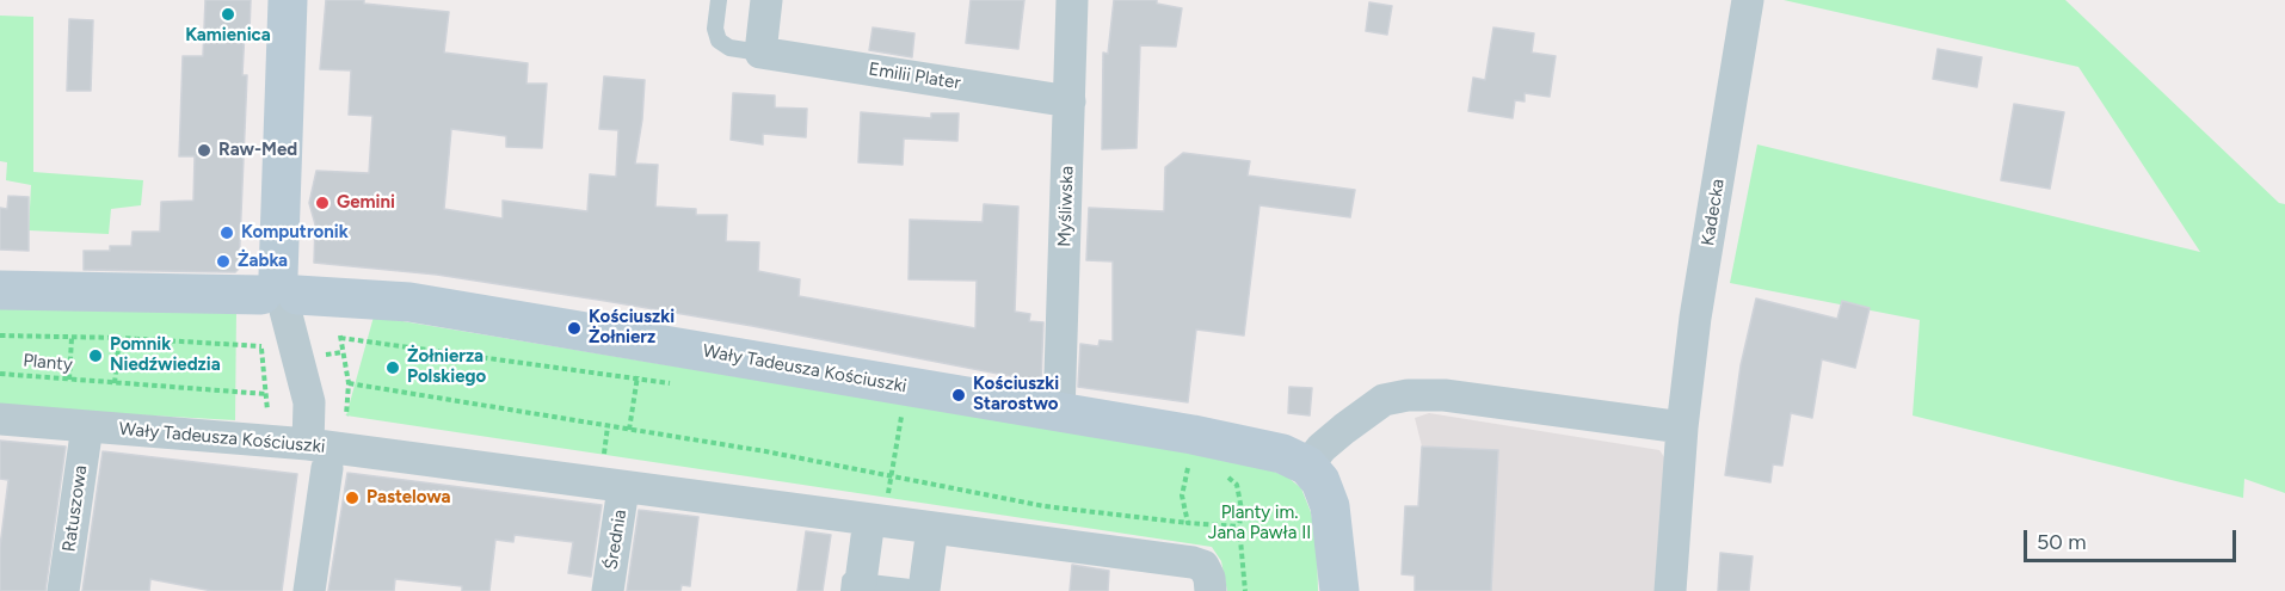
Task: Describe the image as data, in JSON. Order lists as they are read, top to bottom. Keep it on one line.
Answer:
{"streets":{"street":["Emilii Plater","Myśliwska","Kadecka","Wały Tadeusza Kościuszki","Ratuszowa","Średnia"],"path":["Planty"]},"crossings":[["Emilii Plater","Myśliwska"],["Myśliwska","Wały Tadeusza Kościuszki"],["Wały Tadeusza Kościuszki","Ratuszowa"],["Wały Tadeusza Kościuszki","Średnia"]],"parks":["Planty im. Jana Pawła II"],"places":["Kamienica","Raw-Med","Gemini","Komputronik","Żabka","Kościuszki Żołnierz","Pomnik Niedźwiedzia","Żołnierza Polskiego","Kościuszki Starostwo","Pastelowa"],"scale_bar":"50 m"}
